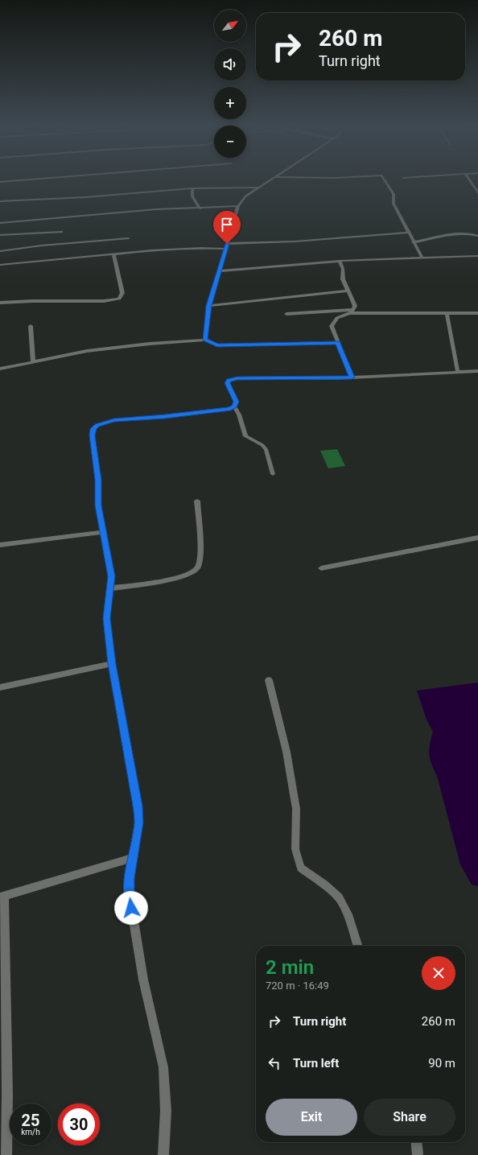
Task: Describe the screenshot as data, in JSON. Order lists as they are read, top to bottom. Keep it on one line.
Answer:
{"north":"top right","page":{"map_buttons":["+","−"],"turn":["260 m","Turn right"],"heading":["2 min","720 m · 16:49"],"list":[{"name":"Turn right","value":"260 m"},{"name":"Turn left","value":"90 m"}],"buttons":["Exit","Share"],"speed":"25 km/h","limit":"30"}}
